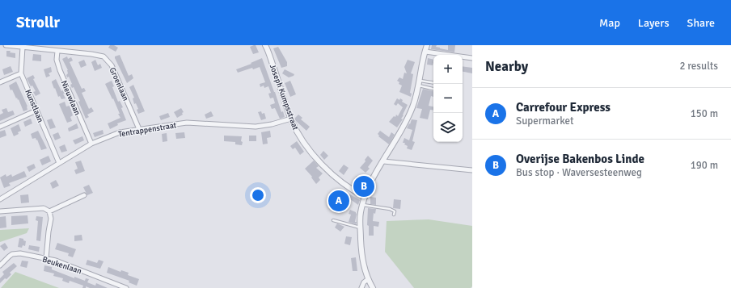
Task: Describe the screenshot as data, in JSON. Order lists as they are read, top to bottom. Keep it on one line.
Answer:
{"streets":{"street":["Groenlaan","Joseph Kumpsstraat","Nieuwlaan","Kunstlaan","Tentrappenstraat","Beukenlaan"]},"crossings":[["Groenlaan","Nieuwlaan"],["Groenlaan","Kunstlaan"],["Groenlaan","Tentrappenstraat"],["Joseph Kumpsstraat","Tentrappenstraat"],["Nieuwlaan","Tentrappenstraat"],["Kunstlaan","Tentrappenstraat"]],"page":{"header":"Strollr","nav":["Map","Layers","Share"],"heading":["Nearby","2 results"],"map_buttons":["+","−"],"list":[{"mark":"A","name":"Carrefour Express","note":"Supermarket","value":"150 m"},{"mark":"B","name":"Overijse Bakenbos Linde","note":"Bus stop · Waversesteenweg","value":"190 m"}],"pins":["B","A"]}}
